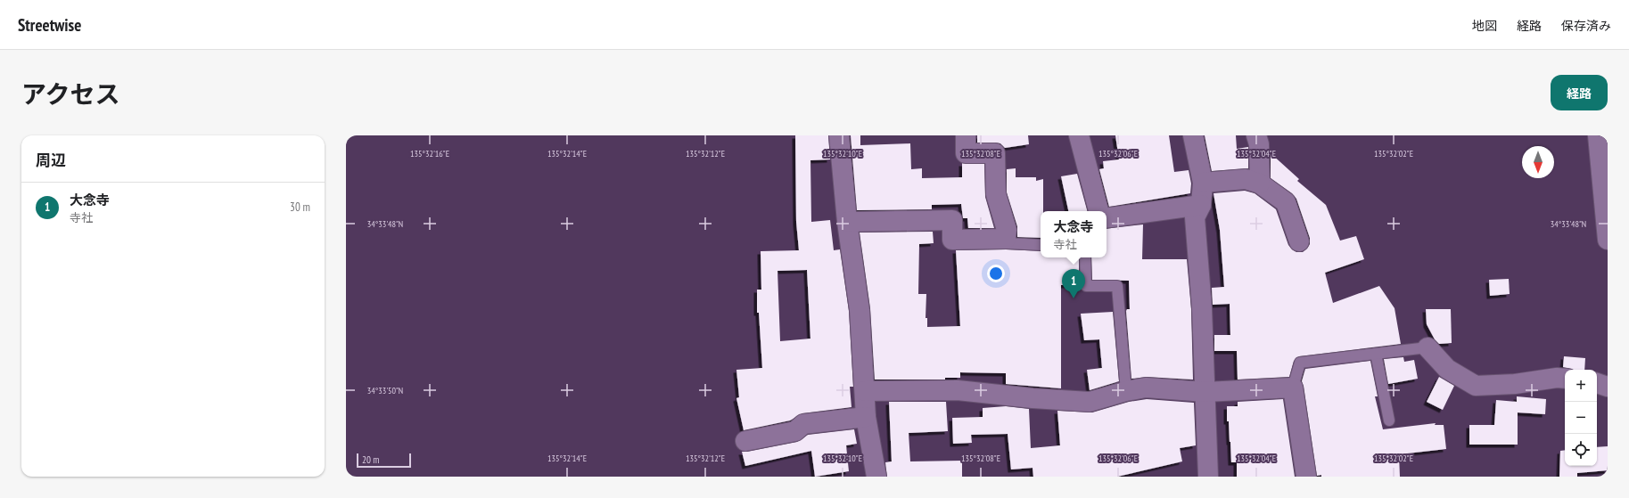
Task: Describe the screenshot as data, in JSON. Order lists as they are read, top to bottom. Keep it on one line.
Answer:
{"scale_bar":"20 m","north":"bottom","page":{"header":"Streetwise","nav":["地図","経路","保存済み"],"title":"アクセス","buttons":"経路","heading":"周辺","list":[{"mark":"1","name":"大念寺","note":"寺社","value":"30 m"}],"popup":["大念寺","寺社"],"pins":"1","map_buttons":["+","−"],"scale":"20 m"},"coordinates":["135°32'16\"E","135°32'14\"E","135°32'12\"E","135°32'10\"E","135°32'08\"E","135°32'06\"E","135°32'04\"E","135°32'02\"E","34°33'48\"N","34°33'50\"N"]}
